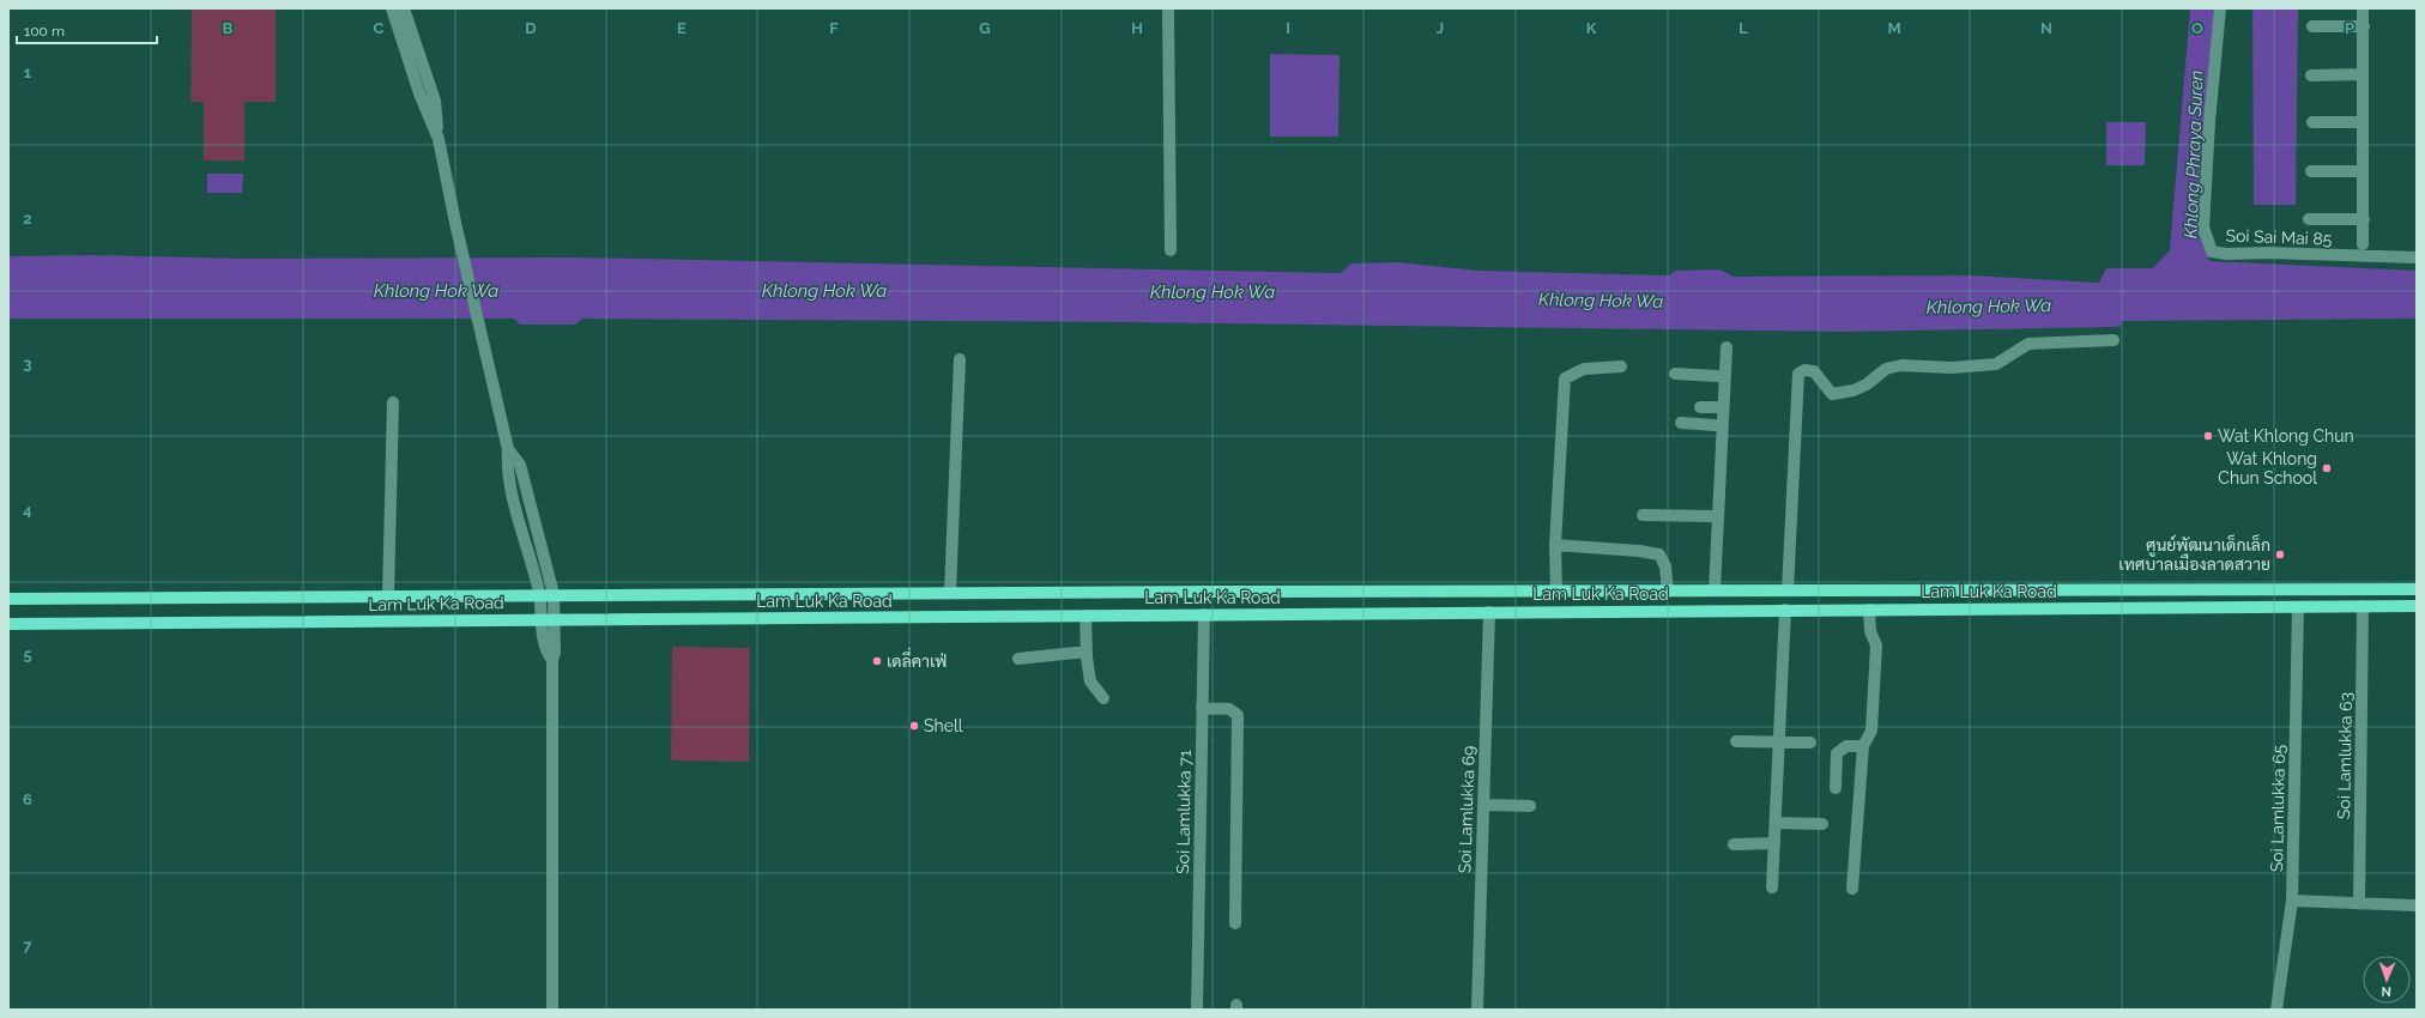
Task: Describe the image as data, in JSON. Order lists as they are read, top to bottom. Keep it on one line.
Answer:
{"streets":{"main road":["Lam Luk Ka Road"],"street":["Soi Sai Mai 85","Soi Lamlukka 63","Soi Lamlukka 65","Soi Lamlukka 69","Soi Lamlukka 71"]},"crossings":[["Lam Luk Ka Road","Soi Lamlukka 63"],["Lam Luk Ka Road","Soi Lamlukka 65"],["Lam Luk Ka Road","Soi Lamlukka 69"],["Lam Luk Ka Road","Soi Lamlukka 71"]],"water":["Khlong Phraya Suren","Khlong Hok Wa"],"places":["Wat Khlong Chun","Wat Khlong Chun School","ศูนย์พัฒนาเด็กเล็ก เทศบาลเมืองลาดสวาย","เดลี่คาเฟ่","Shell"],"scale_bar":"100 m","north":"bottom","grid":{"columns":["B","C","D","E","F","G","H","I","J","K","L","M","N","O","P"],"rows":["1","2","3","4","5","6","7"]}}
